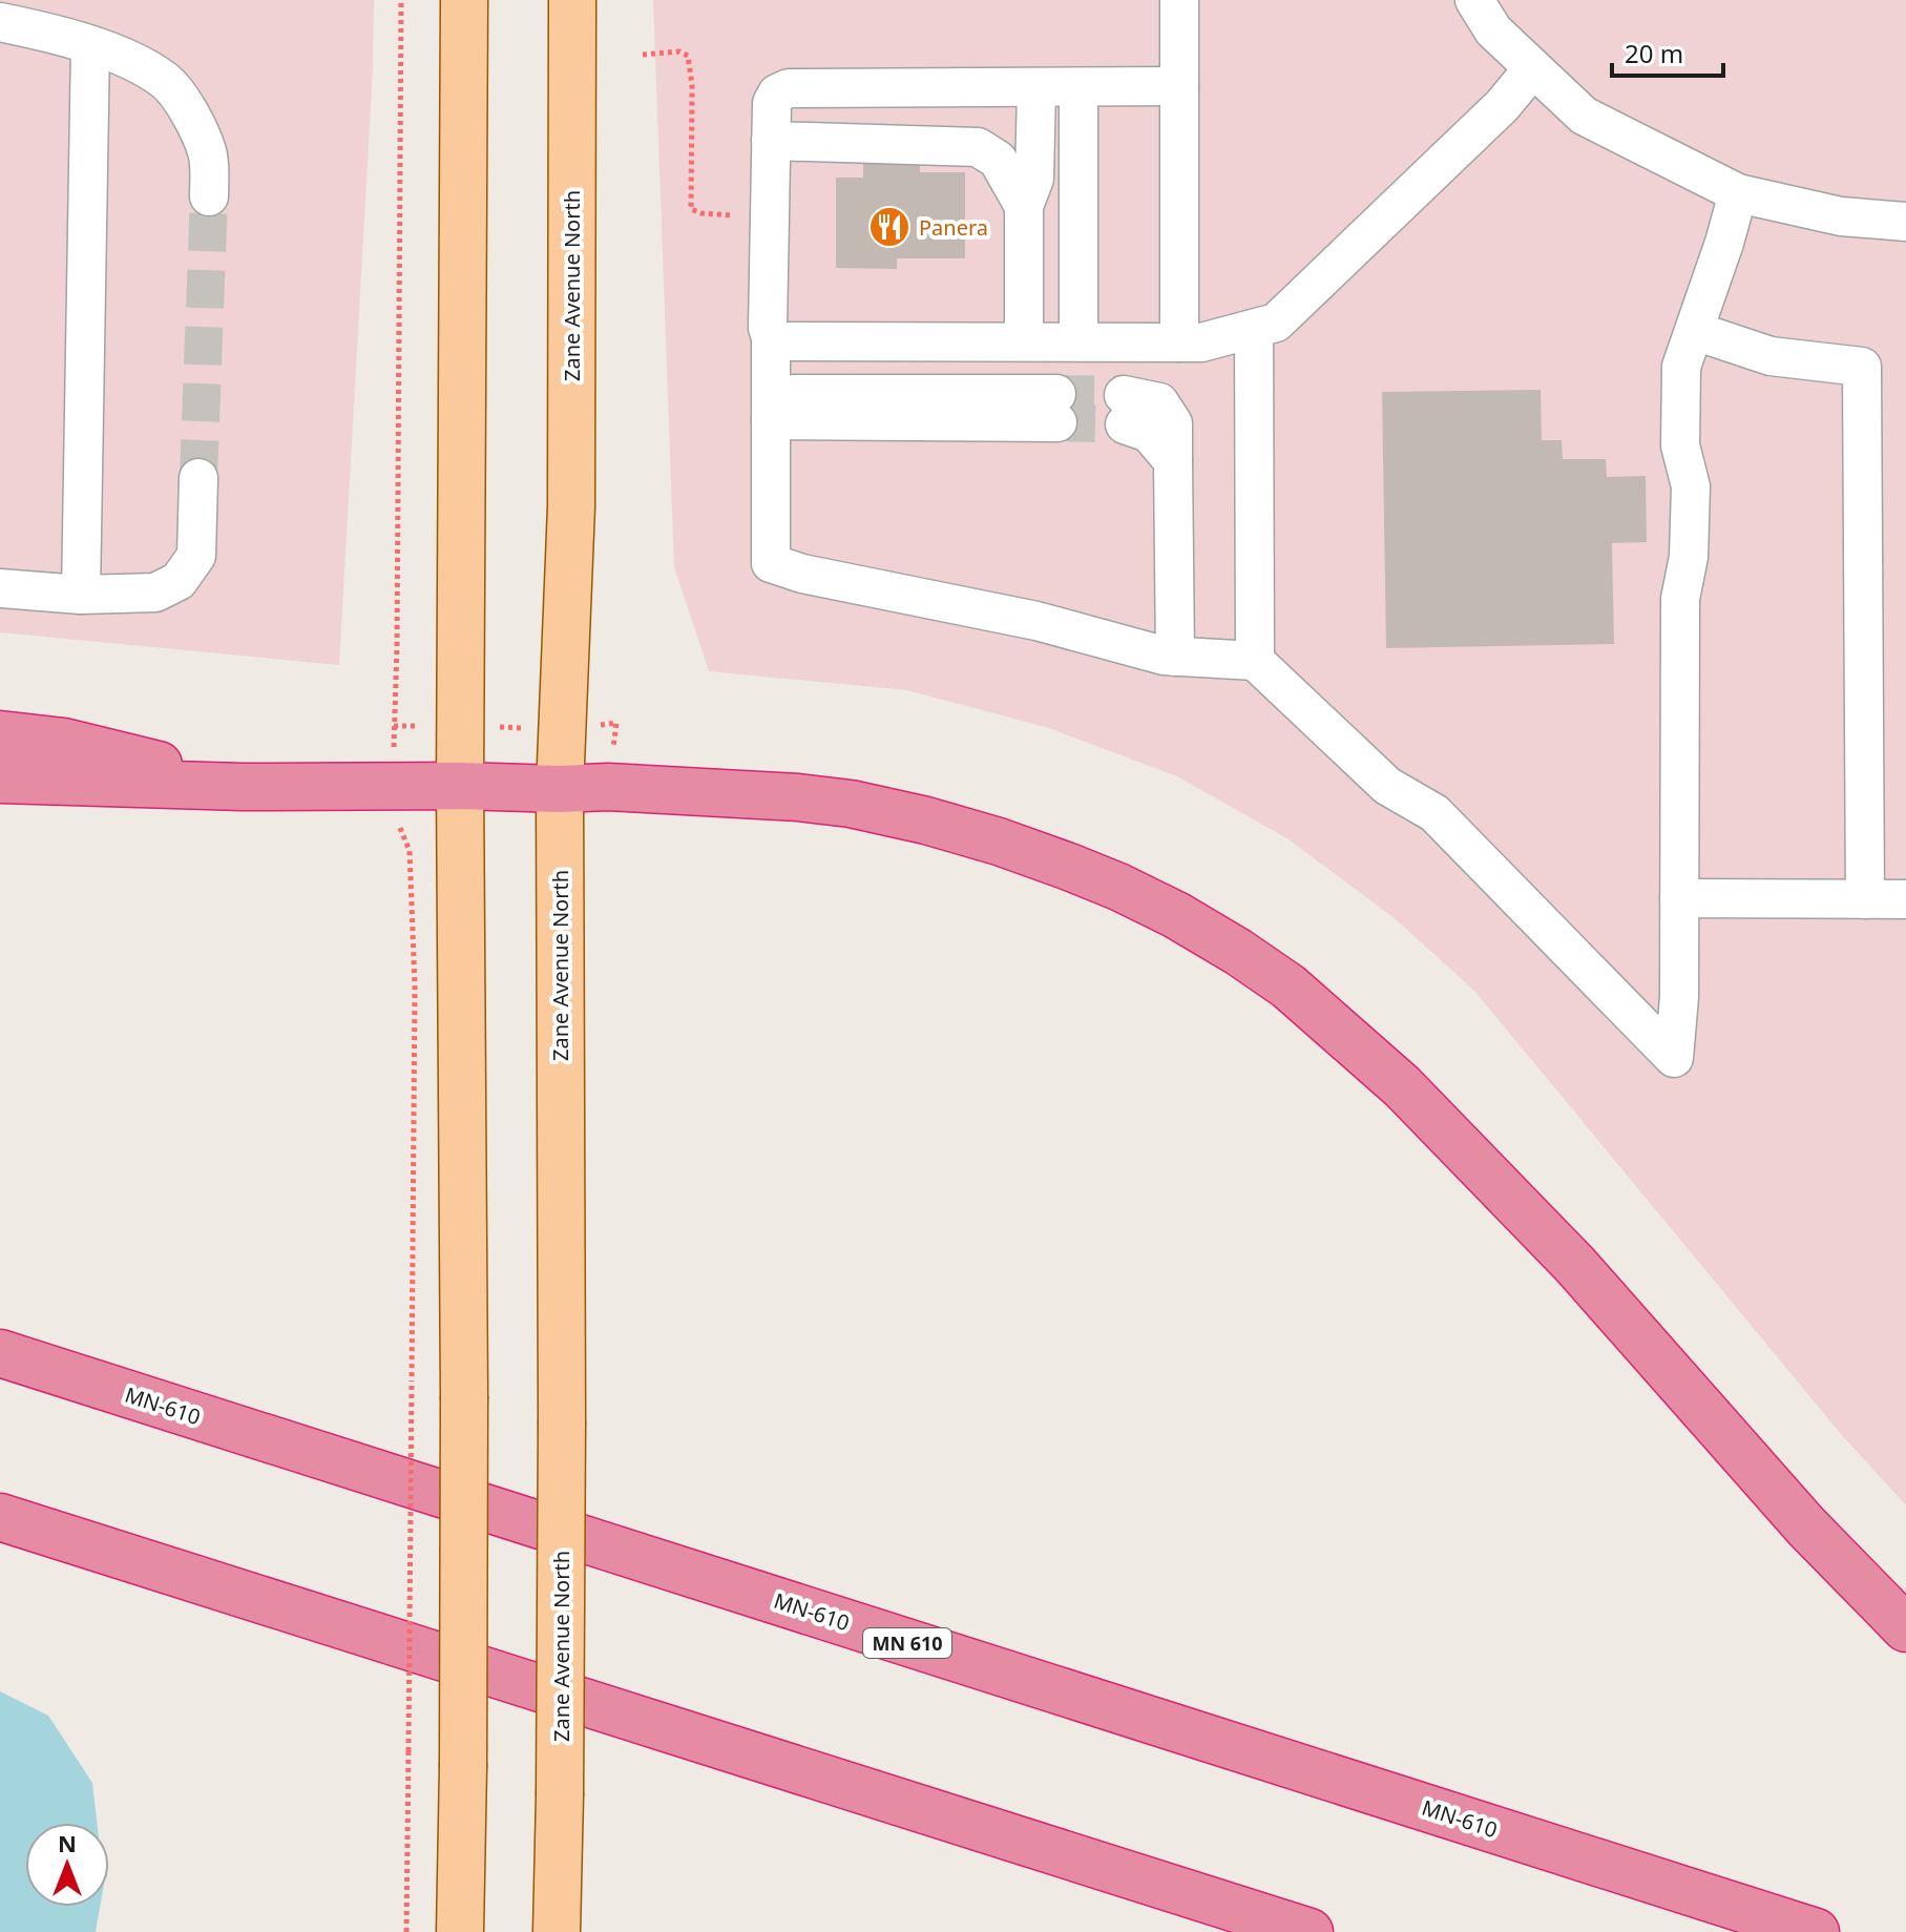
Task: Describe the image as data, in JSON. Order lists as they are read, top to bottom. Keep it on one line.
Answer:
{"streets":{"highway":["MN-610","MN 610"],"main road":["Zane Avenue North"]},"places":{"restaurant":["Panera"]},"scale_bar":"20 m","north":"top"}
